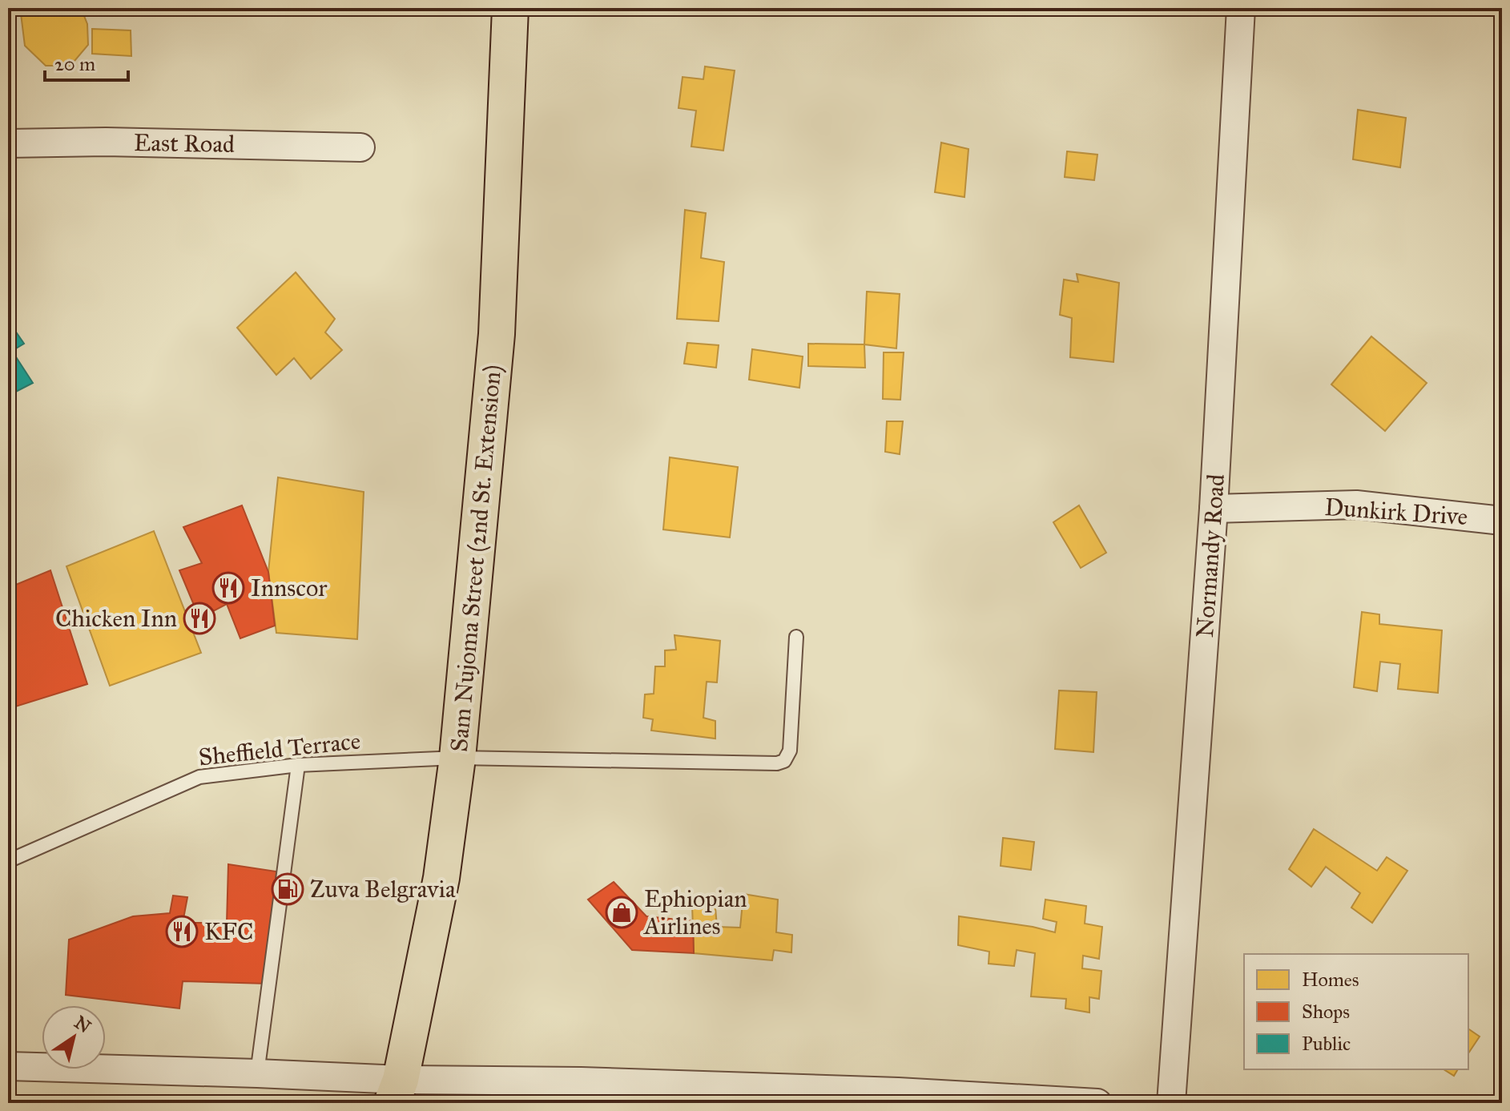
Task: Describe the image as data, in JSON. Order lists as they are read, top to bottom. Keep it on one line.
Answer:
{"streets":{"highway":["Sam Nujoma Street (2nd St. Extension)"],"street":["East Road","Dunkirk Drive","Normandy Road"],"lane":["Sheffield Terrace"]},"crossings":[["Dunkirk Drive","Normandy Road"],["Sam Nujoma Street (2nd St. Extension)","Sheffield Terrace"]],"places":{"restaurant":["Innscor","Chicken Inn","KFC"],"fuel station":["Zuva Belgravia"],"shop":["Ephiopian Airlines"]},"legend":["Homes","Shops","Public"],"scale_bar":"20 m","north":"top right"}
